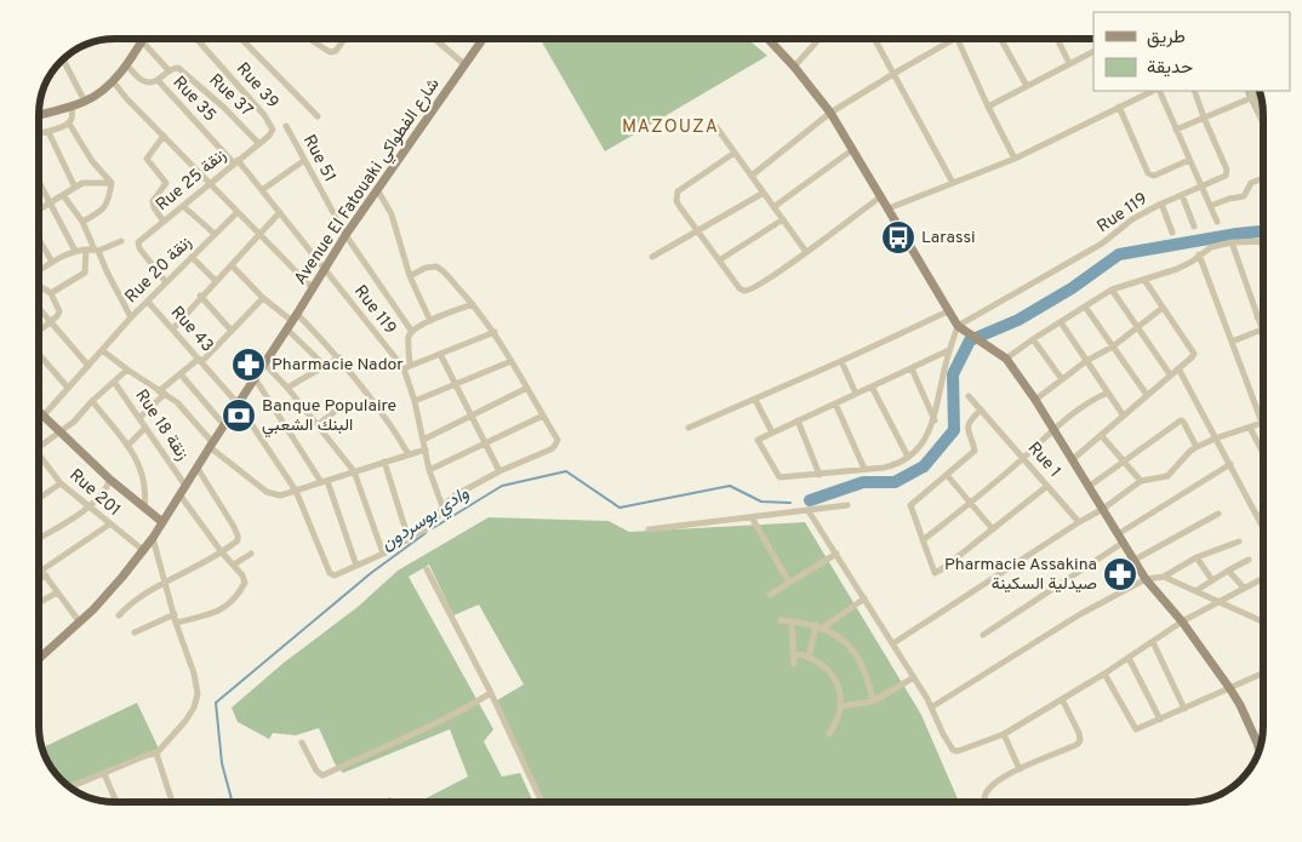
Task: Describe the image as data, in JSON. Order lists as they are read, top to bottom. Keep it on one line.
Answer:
{"streets":{"street":["Rue 39","Rue 37","Rue 35","Rue 51","Rue 25 زنقة","Avenue El Fatouaki شارع الفطواكي","Rue 119","Rue 20 زنقة","Rue 43","Rue 18 زنقة","Rue 1","Rue 201"]},"crossings":[["Rue 39","Rue 25 زنقة"],["Rue 37","Rue 25 زنقة"],["Rue 35","Rue 25 زنقة"],["Rue 35","Rue 119"],["Rue 51","Avenue El Fatouaki شارع الفطواكي"],["Rue 25 زنقة","Rue 20 زنقة"],["Avenue El Fatouaki شارع الفطواكي","Rue 119"],["Avenue El Fatouaki شارع الفطواكي","Rue 43"],["Avenue El Fatouaki شارع الفطواكي","Rue 18 زنقة"],["Avenue El Fatouaki شارع الفطواكي","Rue 201"],["Rue 20 زنقة","Rue 43"]],"districts":["MAZOUZA"],"water":["وادي بوسردون"],"places":{"bus stop":["Larassi"],"pharmacy":["Pharmacie Nador","Pharmacie Assakina صيدلية السكينة"],"bank":["Banque Populaire البنك الشعبي"]},"legend":["طريق","حديقة"]}
